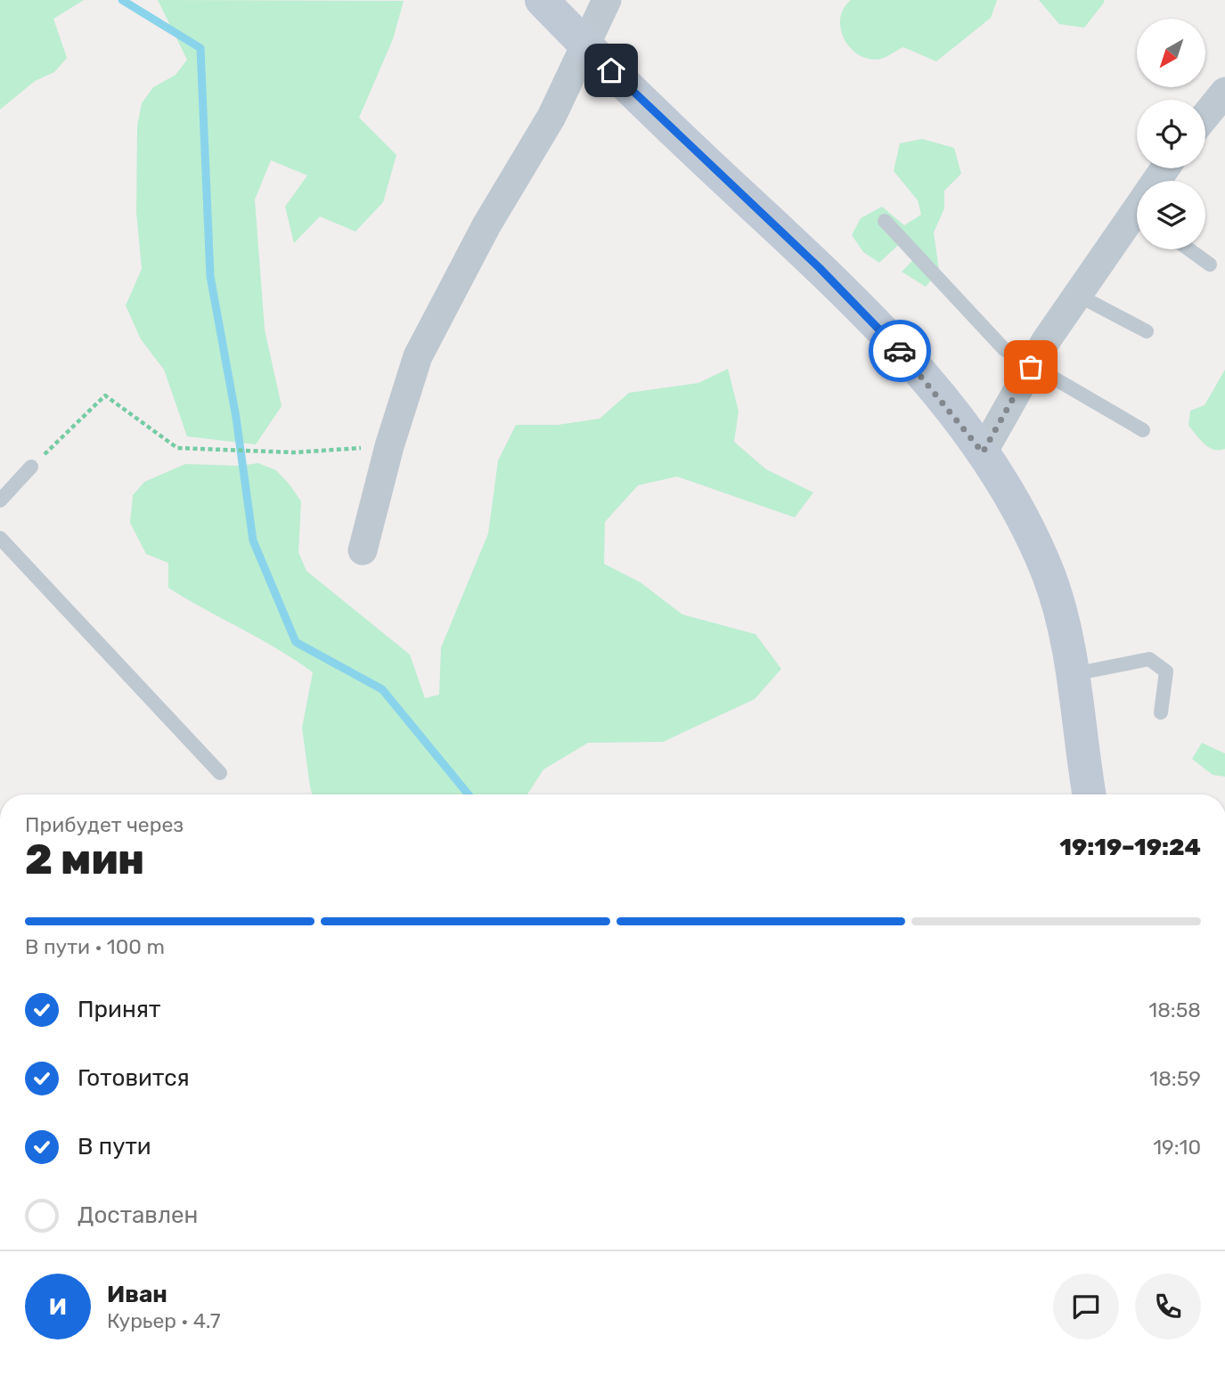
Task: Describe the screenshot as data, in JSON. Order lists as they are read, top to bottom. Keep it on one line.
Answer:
{"north":"bottom left","page":{"heading":["2 мин","Прибудет через","19:19–19:24"],"panel":["Иван","Курьер · 4.7"],"bar":"В пути · 100 m","list":[["Принят","18:58"],["Готовится","18:59"],["В пути","19:10"],"Доставлен"],"round":"И"}}
